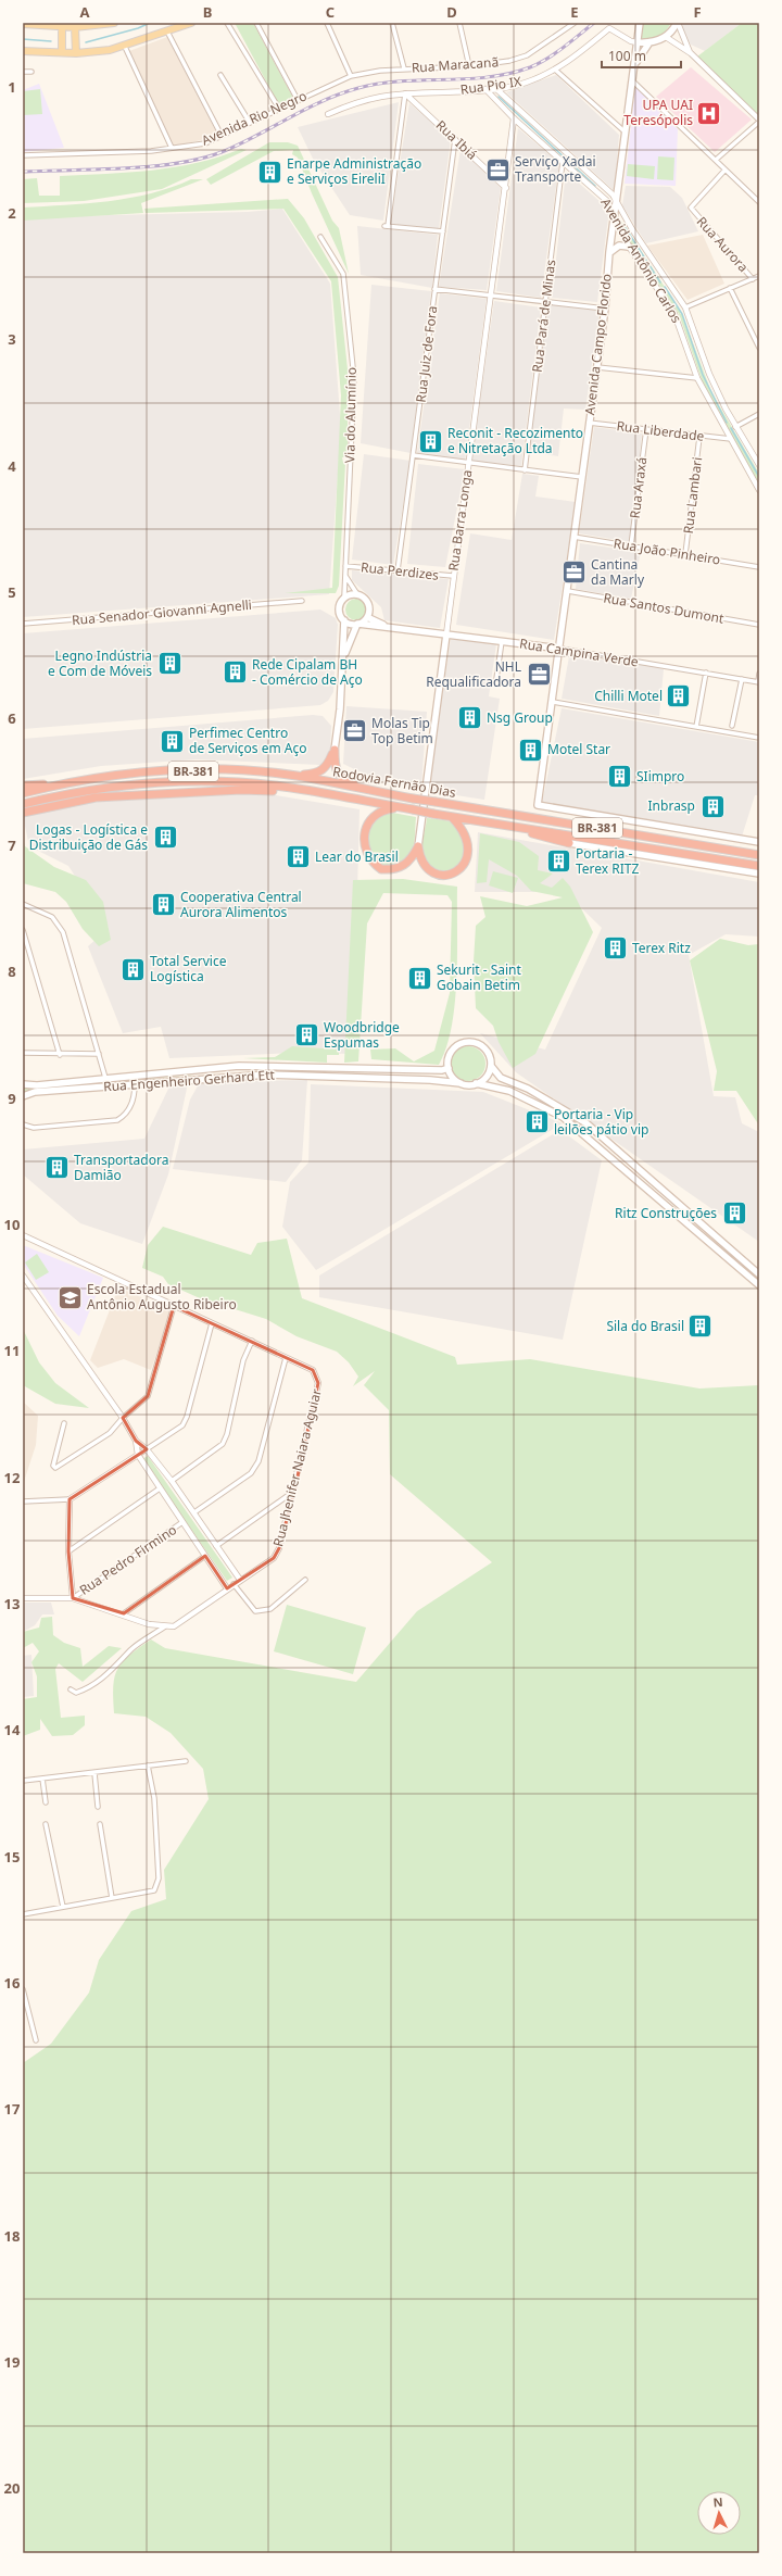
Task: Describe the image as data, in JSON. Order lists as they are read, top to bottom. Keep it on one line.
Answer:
{"streets":{"highway":["BR-381","Rodovia Fernão Dias"],"main road":["Avenida Campo Florido","Rua Barra Longa","Rua Campina Verde","Rua Engenheiro Gerhard Ett"],"street":["Rua Maracanã","Rua Pio IX","Avenida Rio Negro","Rua Ibiá","Rua Aurora","Avenida Antônio Carlos","Rua Pará de Minas","Rua Juiz de Fora","Via do Alumínio","Rua Liberdade","Rua Araxá","Rua Lambari","Rua João Pinheiro","Rua Perdizes","Rua Santos Dumont","Rua Senador Giovanni Agnelli","Rua Jhenifer Naiara Aguiar","Rua Pedro Firmino"]},"crossings":[["Rua Maracanã","Avenida Rio Negro"],["Rua Pio IX","Rua Ibiá"],["Rua Pio IX","Avenida Antônio Carlos"],["Rua Pio IX","Avenida Campo Florido"],["Rua Ibiá","Rua Juiz de Fora"],["Rua Ibiá","Rua Barra Longa"],["Avenida Antônio Carlos","Rua Pará de Minas"],["Avenida Antônio Carlos","Avenida Campo Florido"],["Avenida Antônio Carlos","Rua Liberdade"],["Avenida Antônio Carlos","Rua Barra Longa"],["Avenida Campo Florido","Rua Liberdade"],["Avenida Campo Florido","Rua João Pinheiro"],["Avenida Campo Florido","Rua Santos Dumont"],["Avenida Campo Florido","Rua Campina Verde"],["Rua Juiz de Fora","Rua Perdizes"],["Via do Alumínio","Rua Perdizes"],["Via do Alumínio","Rua Campina Verde"],["Rua Liberdade","Rua Araxá"],["Rua Liberdade","Rua Lambari"],["Rua Araxá","Rua João Pinheiro"],["Rua Lambari","Rua João Pinheiro"],["Rua Barra Longa","Rua Perdizes"],["Rua Barra Longa","Rua Campina Verde"],["BR-381","Rodovia Fernão Dias"]],"places":{"hospital":["UPA UAI Teresópolis"],"office":["Serviço Xadai Transporte","Cantina da Marly","NHL Requalificadora","Molas Tip Top Betim"],"building":["Enarpe Administração e Serviços EireliI","Reconit - Recozimento e Nitretação Ltda","Legno Indústria e Com de Móveis","Rede Cipalam BH - Comércio de Aço","Chilli Motel","Nsg Group","Perfimec Centro de Serviços em Aço","Motel Star","SIimpro","Inbrasp","Logas - Logística e Distribuição de Gás","Lear do Brasil","Portaria - Terex RITZ","Cooperativa Central Aurora Alimentos","Terex Ritz","Total Service Logística","Sekurit - Saint Gobain Betim","Woodbridge Espumas","Portaria - Vip leilões pátio vip","Transportadora Damião","Ritz Construções","Sila do Brasil"],"school or university":["Escola Estadual Antônio Augusto Ribeiro"]},"scale_bar":"100 m","north":"top","grid":{"columns":["A","B","C","D","E","F"],"rows":["1","2","3","4","5","6","7","8","9","10","11","12","13","14","15","16","17","18","19","20"]}}
